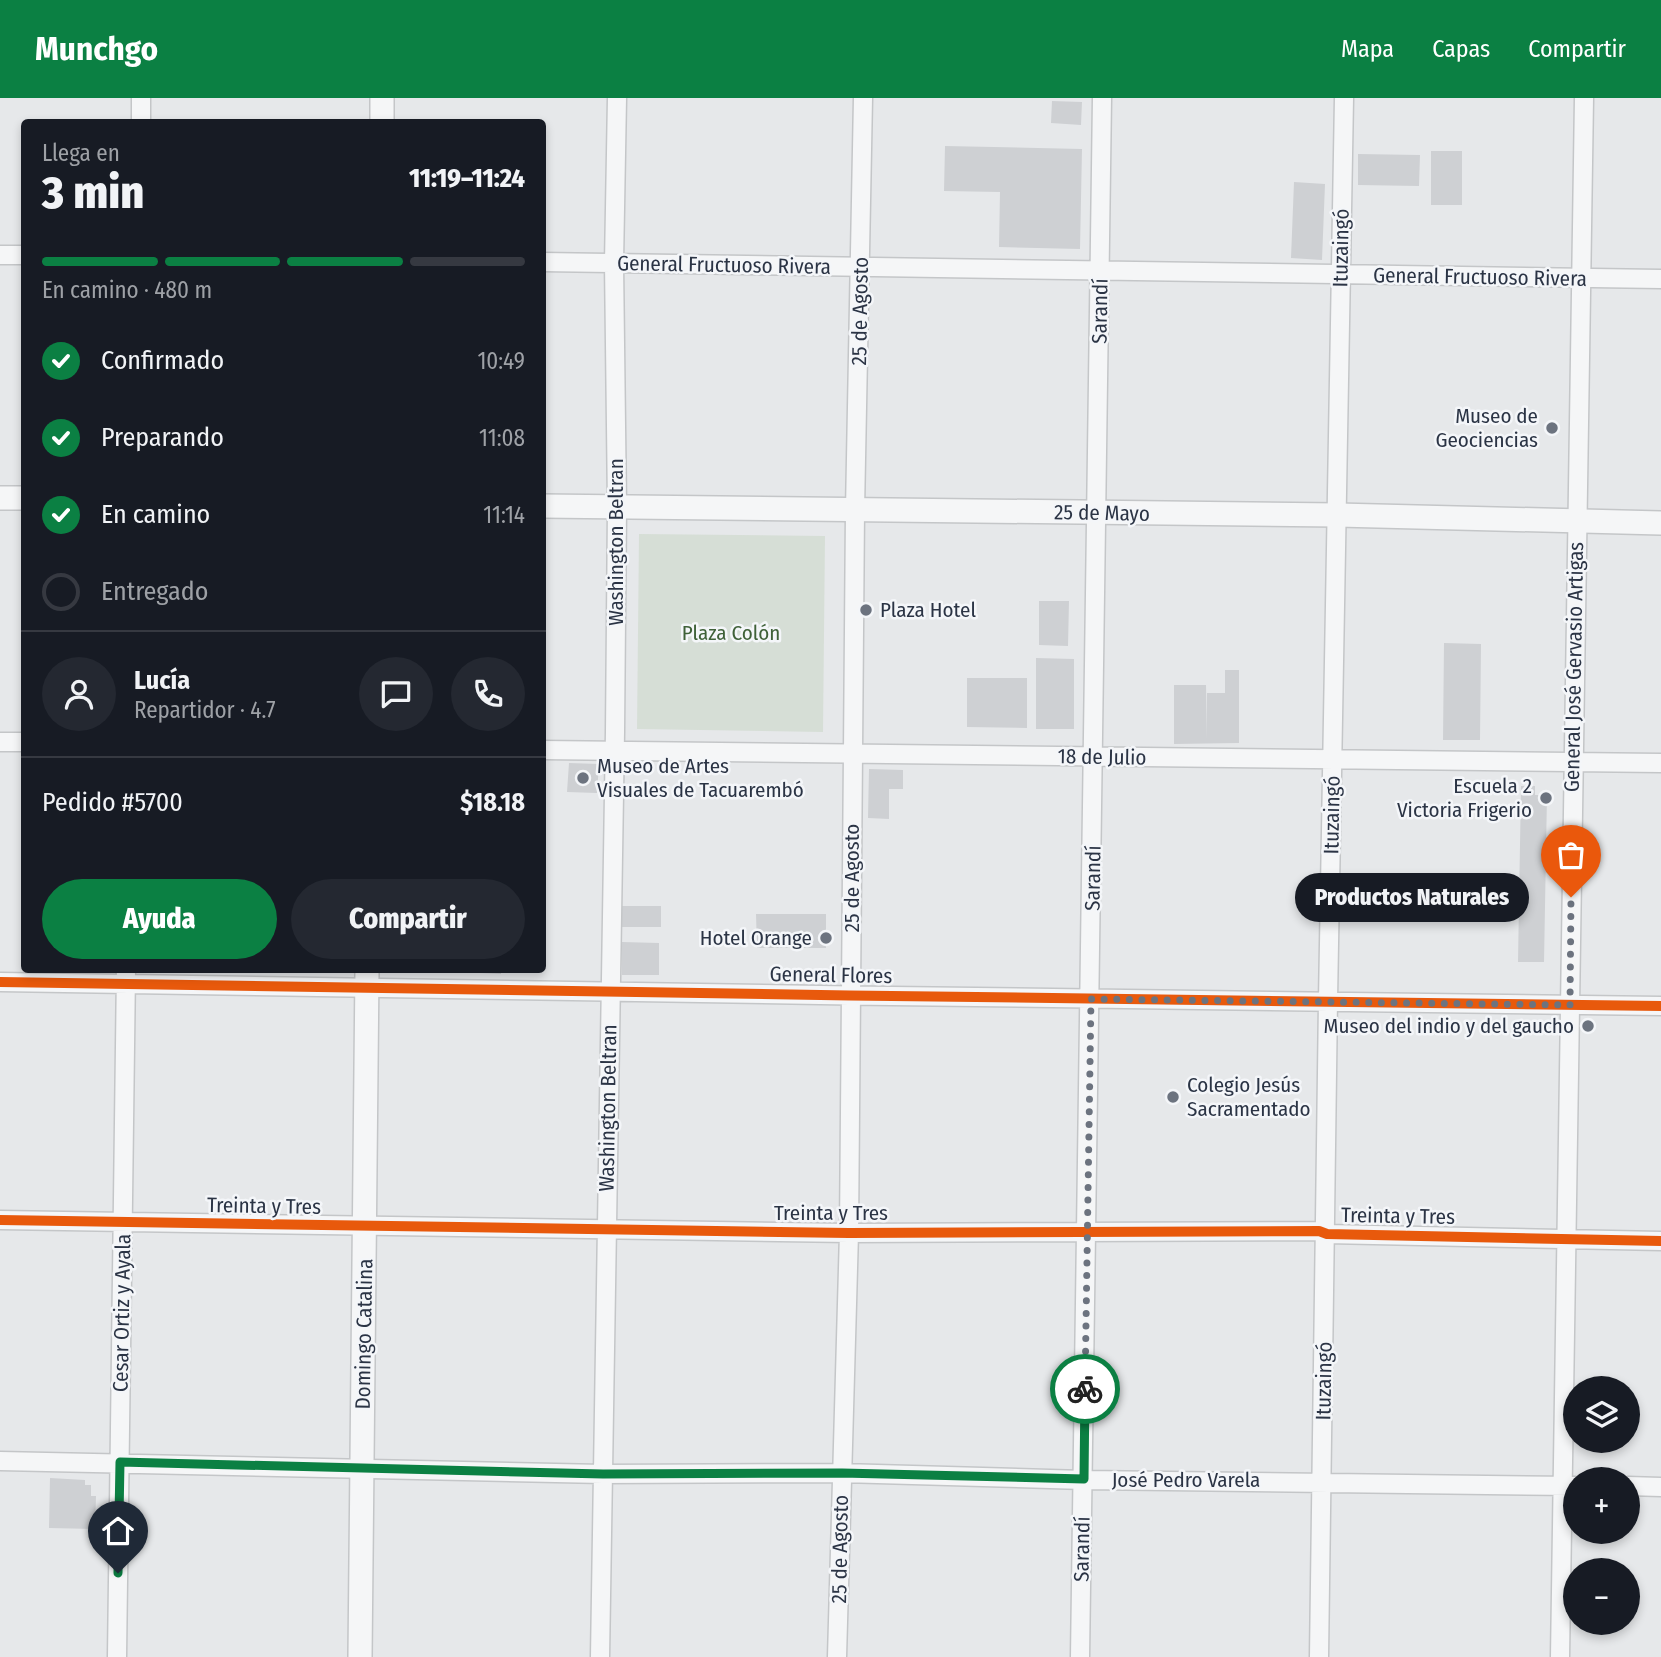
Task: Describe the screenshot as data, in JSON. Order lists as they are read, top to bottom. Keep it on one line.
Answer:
{"streets":{"street":["Ituzaingó","General Fructuoso Rivera","25 de Agosto","Sarandí","25 de Mayo","Washington Beltran","General José Gervasio Artigas","18 de Julio","General Flores","Treinta y Tres","Cesar Ortiz y Ayala","Domingo Catalina","José Pedro Varela"]},"crossings":[["Ituzaingó","General Fructuoso Rivera"],["Ituzaingó","25 de Mayo"],["Ituzaingó","18 de Julio"],["Ituzaingó","General Flores"],["Ituzaingó","Treinta y Tres"],["Ituzaingó","José Pedro Varela"],["General Fructuoso Rivera","25 de Agosto"],["General Fructuoso Rivera","Sarandí"],["General Fructuoso Rivera","Washington Beltran"],["General Fructuoso Rivera","General José Gervasio Artigas"],["25 de Agosto","25 de Mayo"],["25 de Agosto","18 de Julio"],["25 de Agosto","General Flores"],["25 de Agosto","Treinta y Tres"],["25 de Agosto","José Pedro Varela"],["Sarandí","25 de Mayo"],["Sarandí","18 de Julio"],["Sarandí","General Flores"],["Sarandí","Treinta y Tres"],["Sarandí","José Pedro Varela"],["25 de Mayo","Washington Beltran"],["25 de Mayo","General José Gervasio Artigas"],["Washington Beltran","18 de Julio"],["Washington Beltran","General Flores"],["Washington Beltran","Treinta y Tres"],["Washington Beltran","José Pedro Varela"],["General José Gervasio Artigas","18 de Julio"],["General José Gervasio Artigas","General Flores"],["General José Gervasio Artigas","Treinta y Tres"],["General Flores","Cesar Ortiz y Ayala"],["General Flores","Domingo Catalina"],["Treinta y Tres","Cesar Ortiz y Ayala"],["Treinta y Tres","Domingo Catalina"],["Cesar Ortiz y Ayala","José Pedro Varela"],["Domingo Catalina","José Pedro Varela"]],"parks":["Plaza Colón"],"places":["Museo de Geociencias","Plaza Hotel","Museo de Artes Visuales de Tacuarembó","Escuela 2 Victoria Frigerio","Productos Naturales","Hotel Orange","Museo del indio y del gaucho","Colegio Jesús Sacramentado"],"page":{"header":"Munchgo","nav":["Mapa","Capas","Compartir"],"heading":["3 min","Llega en","11:19–11:24"],"panel":["Lucía","Repartidor · 4.7","Pedido #5700","$18.18"],"bar":"En camino · 480 m","list":[["Confirmado","10:49"],["Preparando","11:08"],["En camino","11:14"],"Entregado"],"buttons":["Ayuda","Compartir"],"bubble":"Productos Naturales","map_buttons":["+","−"]}}
